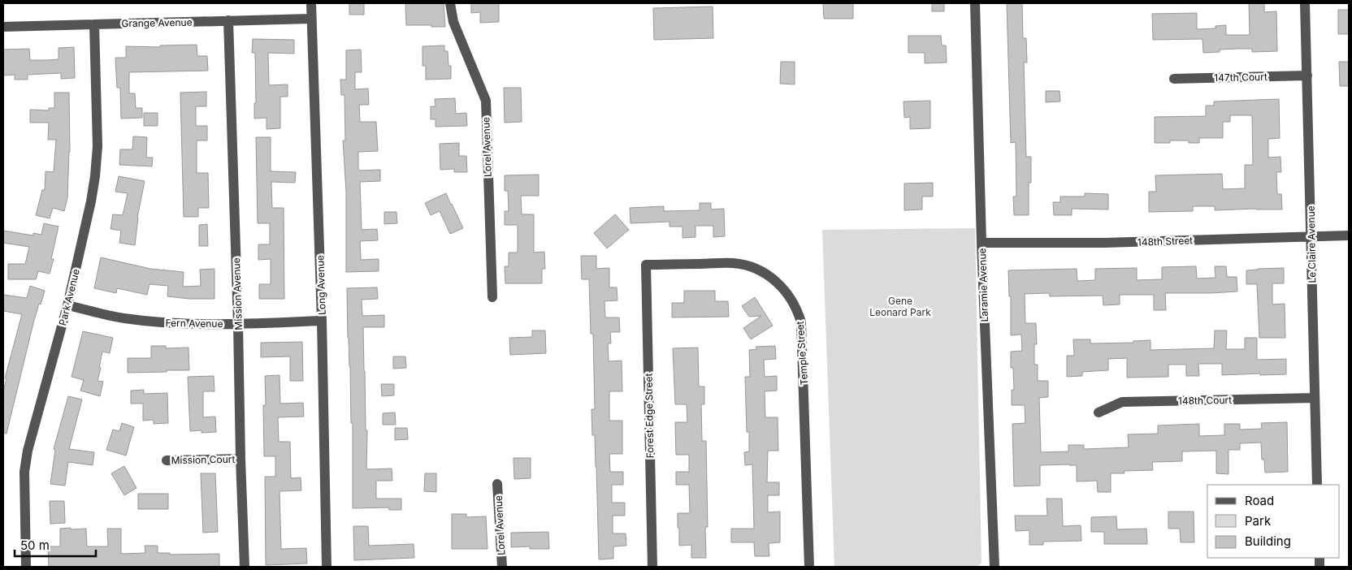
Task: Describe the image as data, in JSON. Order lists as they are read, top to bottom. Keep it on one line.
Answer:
{"streets":{"street":["Grange Avenue","147th Court","Lorel Avenue","148th Street","Le Claire Avenue","Long Avenue","Laramie Avenue","Mission Avenue","Park Avenue","Fern Avenue","Temple Street","148th Court","Forest Edge Street","Mission Court"]},"crossings":[["Grange Avenue","Long Avenue"],["Grange Avenue","Mission Avenue"],["Grange Avenue","Park Avenue"],["147th Court","Le Claire Avenue"],["148th Street","Le Claire Avenue"],["148th Street","Laramie Avenue"],["Le Claire Avenue","148th Court"],["Long Avenue","Fern Avenue"],["Mission Avenue","Fern Avenue"],["Mission Avenue","Mission Court"],["Park Avenue","Fern Avenue"],["Temple Street","Forest Edge Street"]],"parks":["Gene Leonard Park"],"legend":["Road","Park","Building"],"scale_bar":"50 m"}
